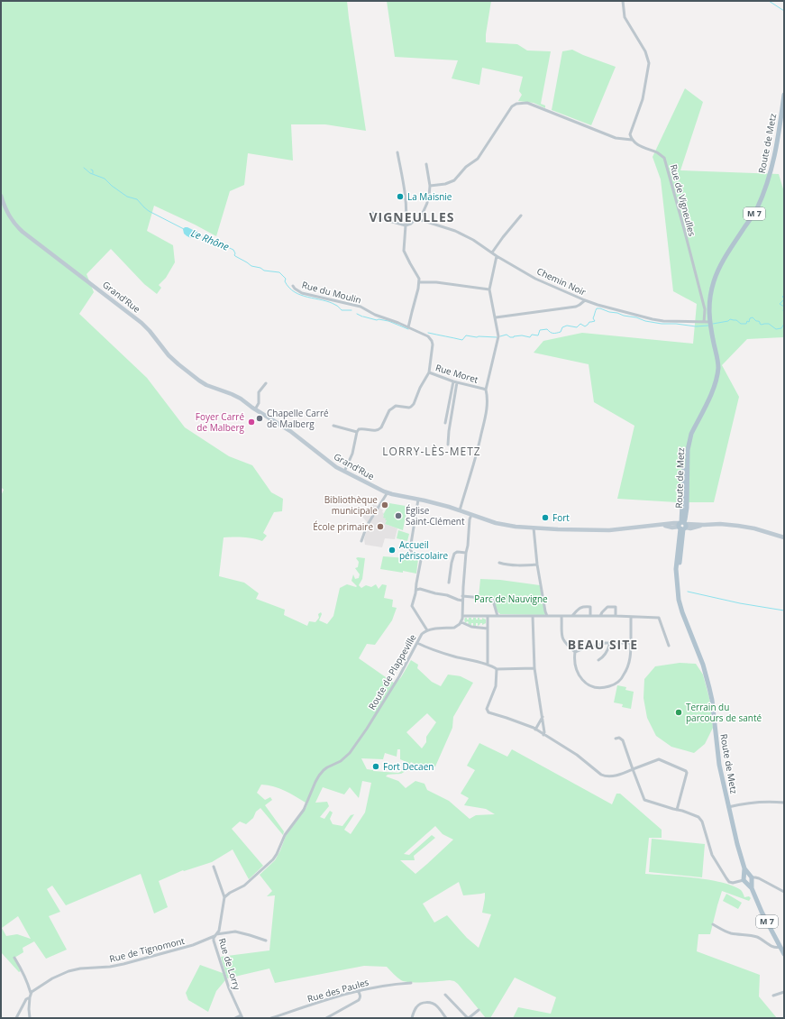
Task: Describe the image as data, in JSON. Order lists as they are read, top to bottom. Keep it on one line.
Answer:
{"streets":{"main road":["Route de Metz","M 7"],"street":["Rue de Vigneulles","Chemin Noir","Rue du Moulin","Grand'Rue","Rue Moret","Route de Plappeville","Rue de Tignomont","Rue de Lorry","Rue des Paules"]},"crossings":[["Route de Metz","M 7"],["Route de Metz","Chemin Noir"],["Route de Metz","Grand'Rue"],["Rue de Vigneulles","Chemin Noir"],["Rue du Moulin","Rue Moret"],["Grand'Rue","Rue Moret"],["Route de Plappeville","Rue de Lorry"],["Rue de Tignomont","Rue de Lorry"]],"districts":["VIGNEULLES","LORRY-LÈS-METZ","BEAU SITE"],"water":["Le Rhône"],"parks":["Parc de Nauvigne"],"places":["La Maisnie","Chapelle Carré de Malberg","Foyer Carré de Malberg","Bibliothèque municipale","Église Saint-Clément","Fort","École primaire","Accueil périscolaire","Terrain du parcours de santé","Fort Decaen"]}
